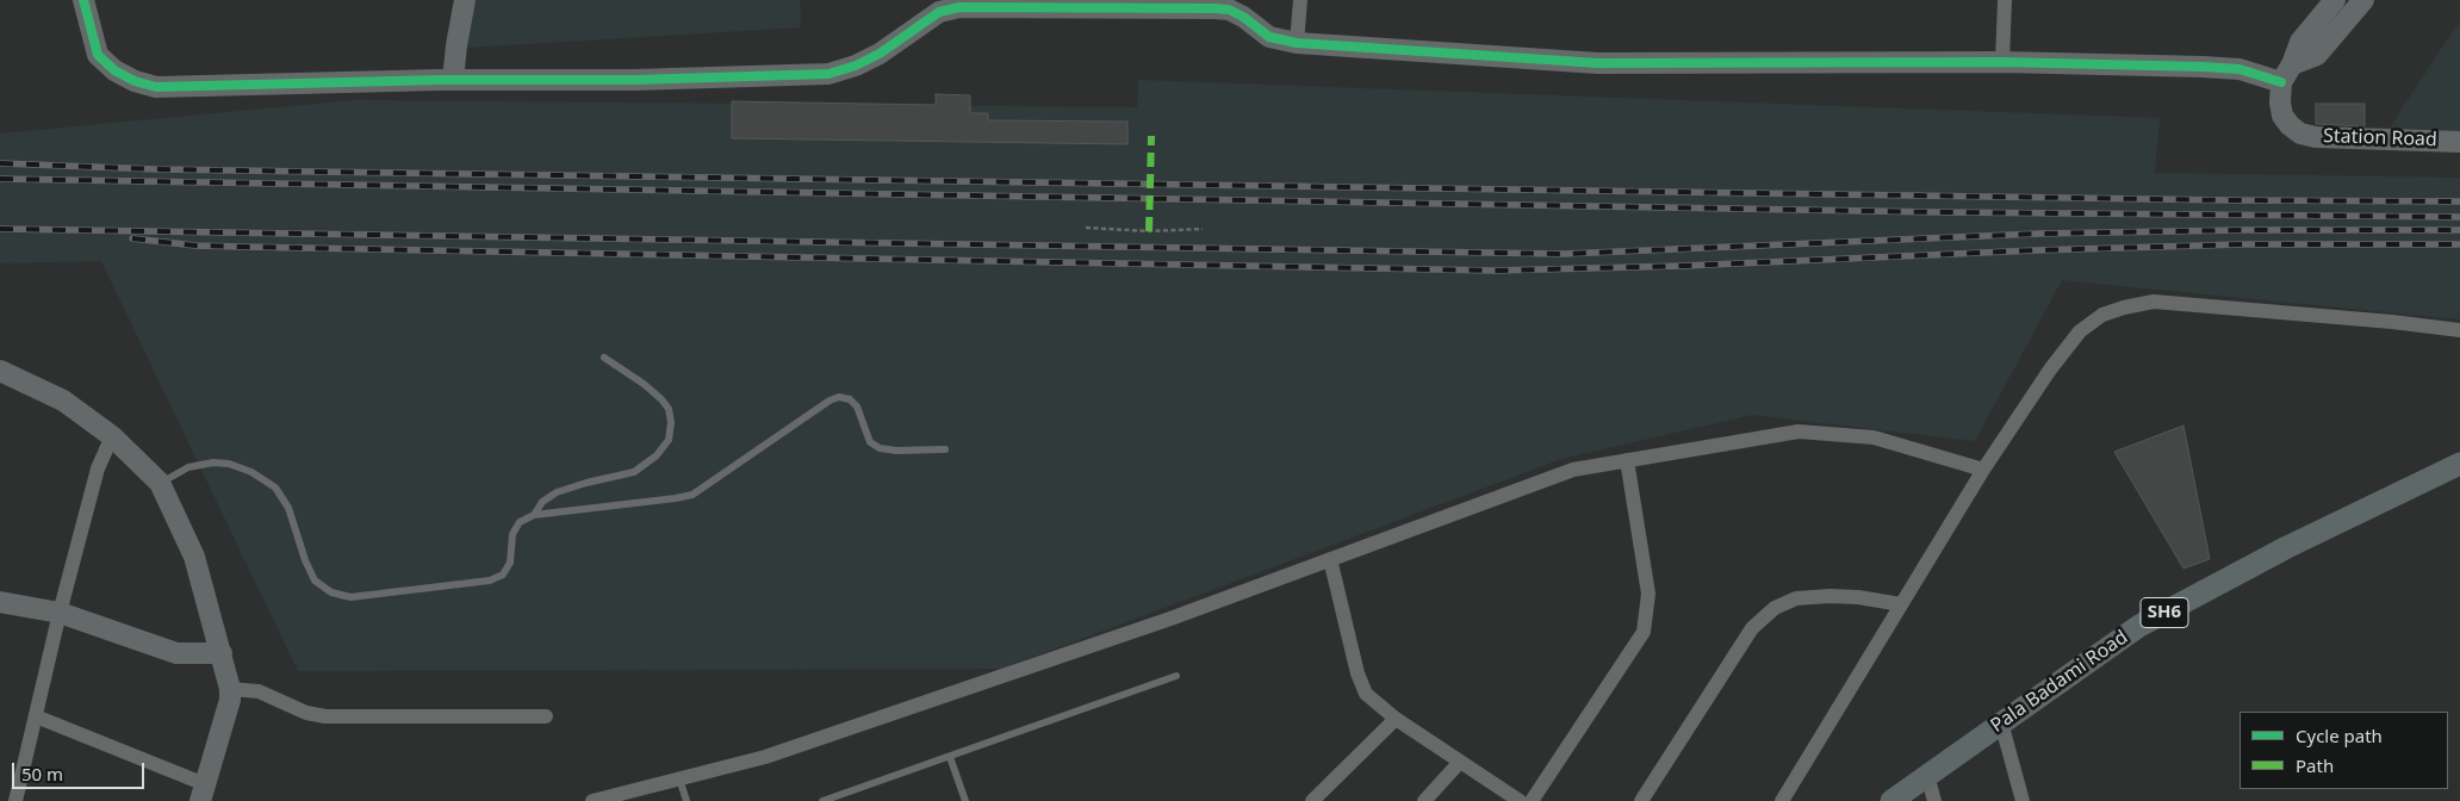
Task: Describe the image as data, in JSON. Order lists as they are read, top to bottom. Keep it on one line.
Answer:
{"streets":{"main road":["SH6","Pala Badami Road"],"street":["Station Road"]},"legend":["Cycle path","Path"],"scale_bar":"50 m"}
